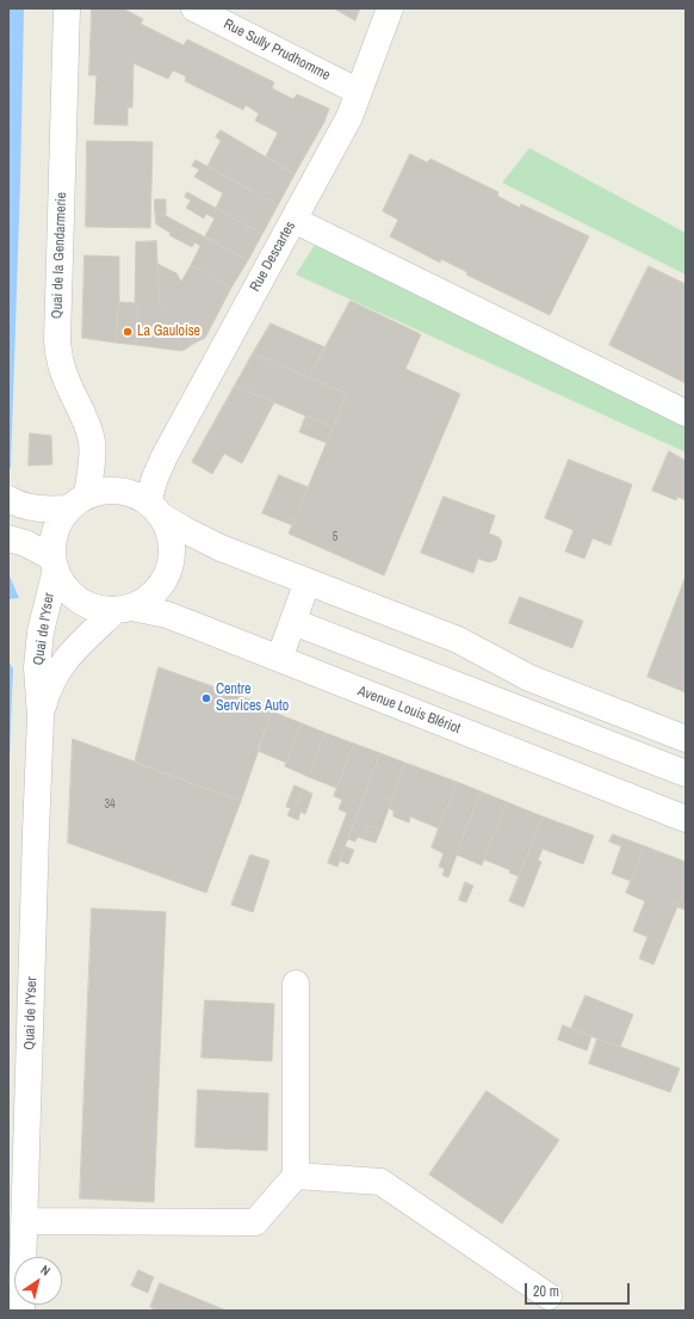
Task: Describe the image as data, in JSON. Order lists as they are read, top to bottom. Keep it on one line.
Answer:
{"streets":{"street":["Rue Sully Prudhomme","Quai de la Gendarmerie","Rue Descartes","Quai de l'Yser","Avenue Louis Blériot"]},"crossings":[["Rue Sully Prudhomme","Rue Descartes"],["Quai de la Gendarmerie","Rue Descartes"],["Quai de la Gendarmerie","Quai de l'Yser"],["Quai de la Gendarmerie","Avenue Louis Blériot"],["Rue Descartes","Quai de l'Yser"],["Rue Descartes","Avenue Louis Blériot"],["Quai de l'Yser","Avenue Louis Blériot"]],"places":["La Gauloise","Centre Services Auto"],"house_numbers":["5","34"],"scale_bar":"20 m","north":"top right"}
